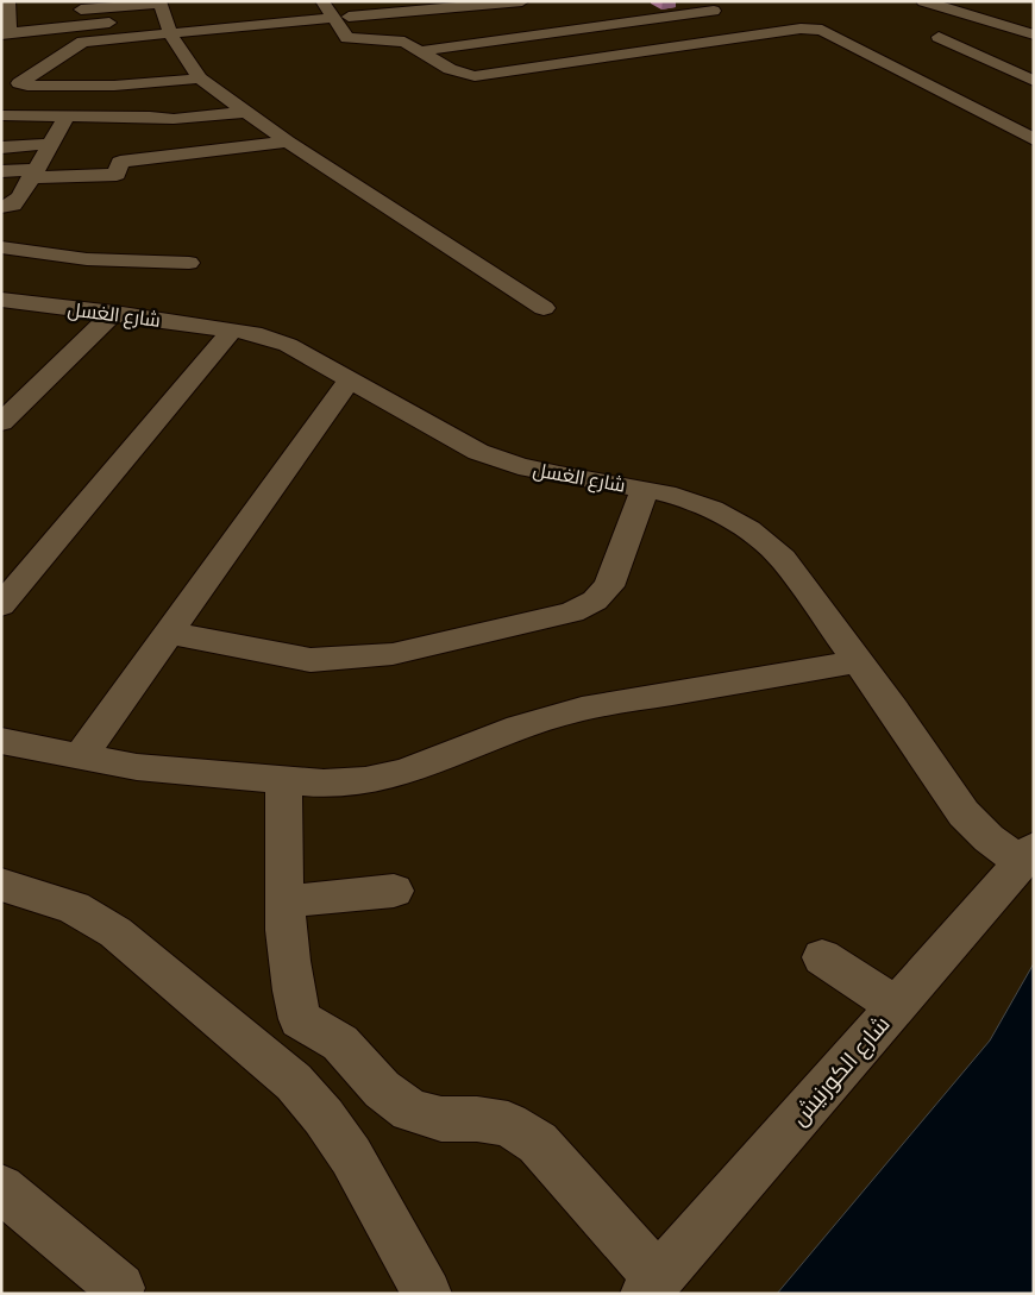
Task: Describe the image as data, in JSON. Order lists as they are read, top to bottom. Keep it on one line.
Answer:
{"streets":{"street":["شارع الغسل","شارع الكورنيش"]},"crossings":[["شارع الغسل","شارع الكورنيش"]]}
